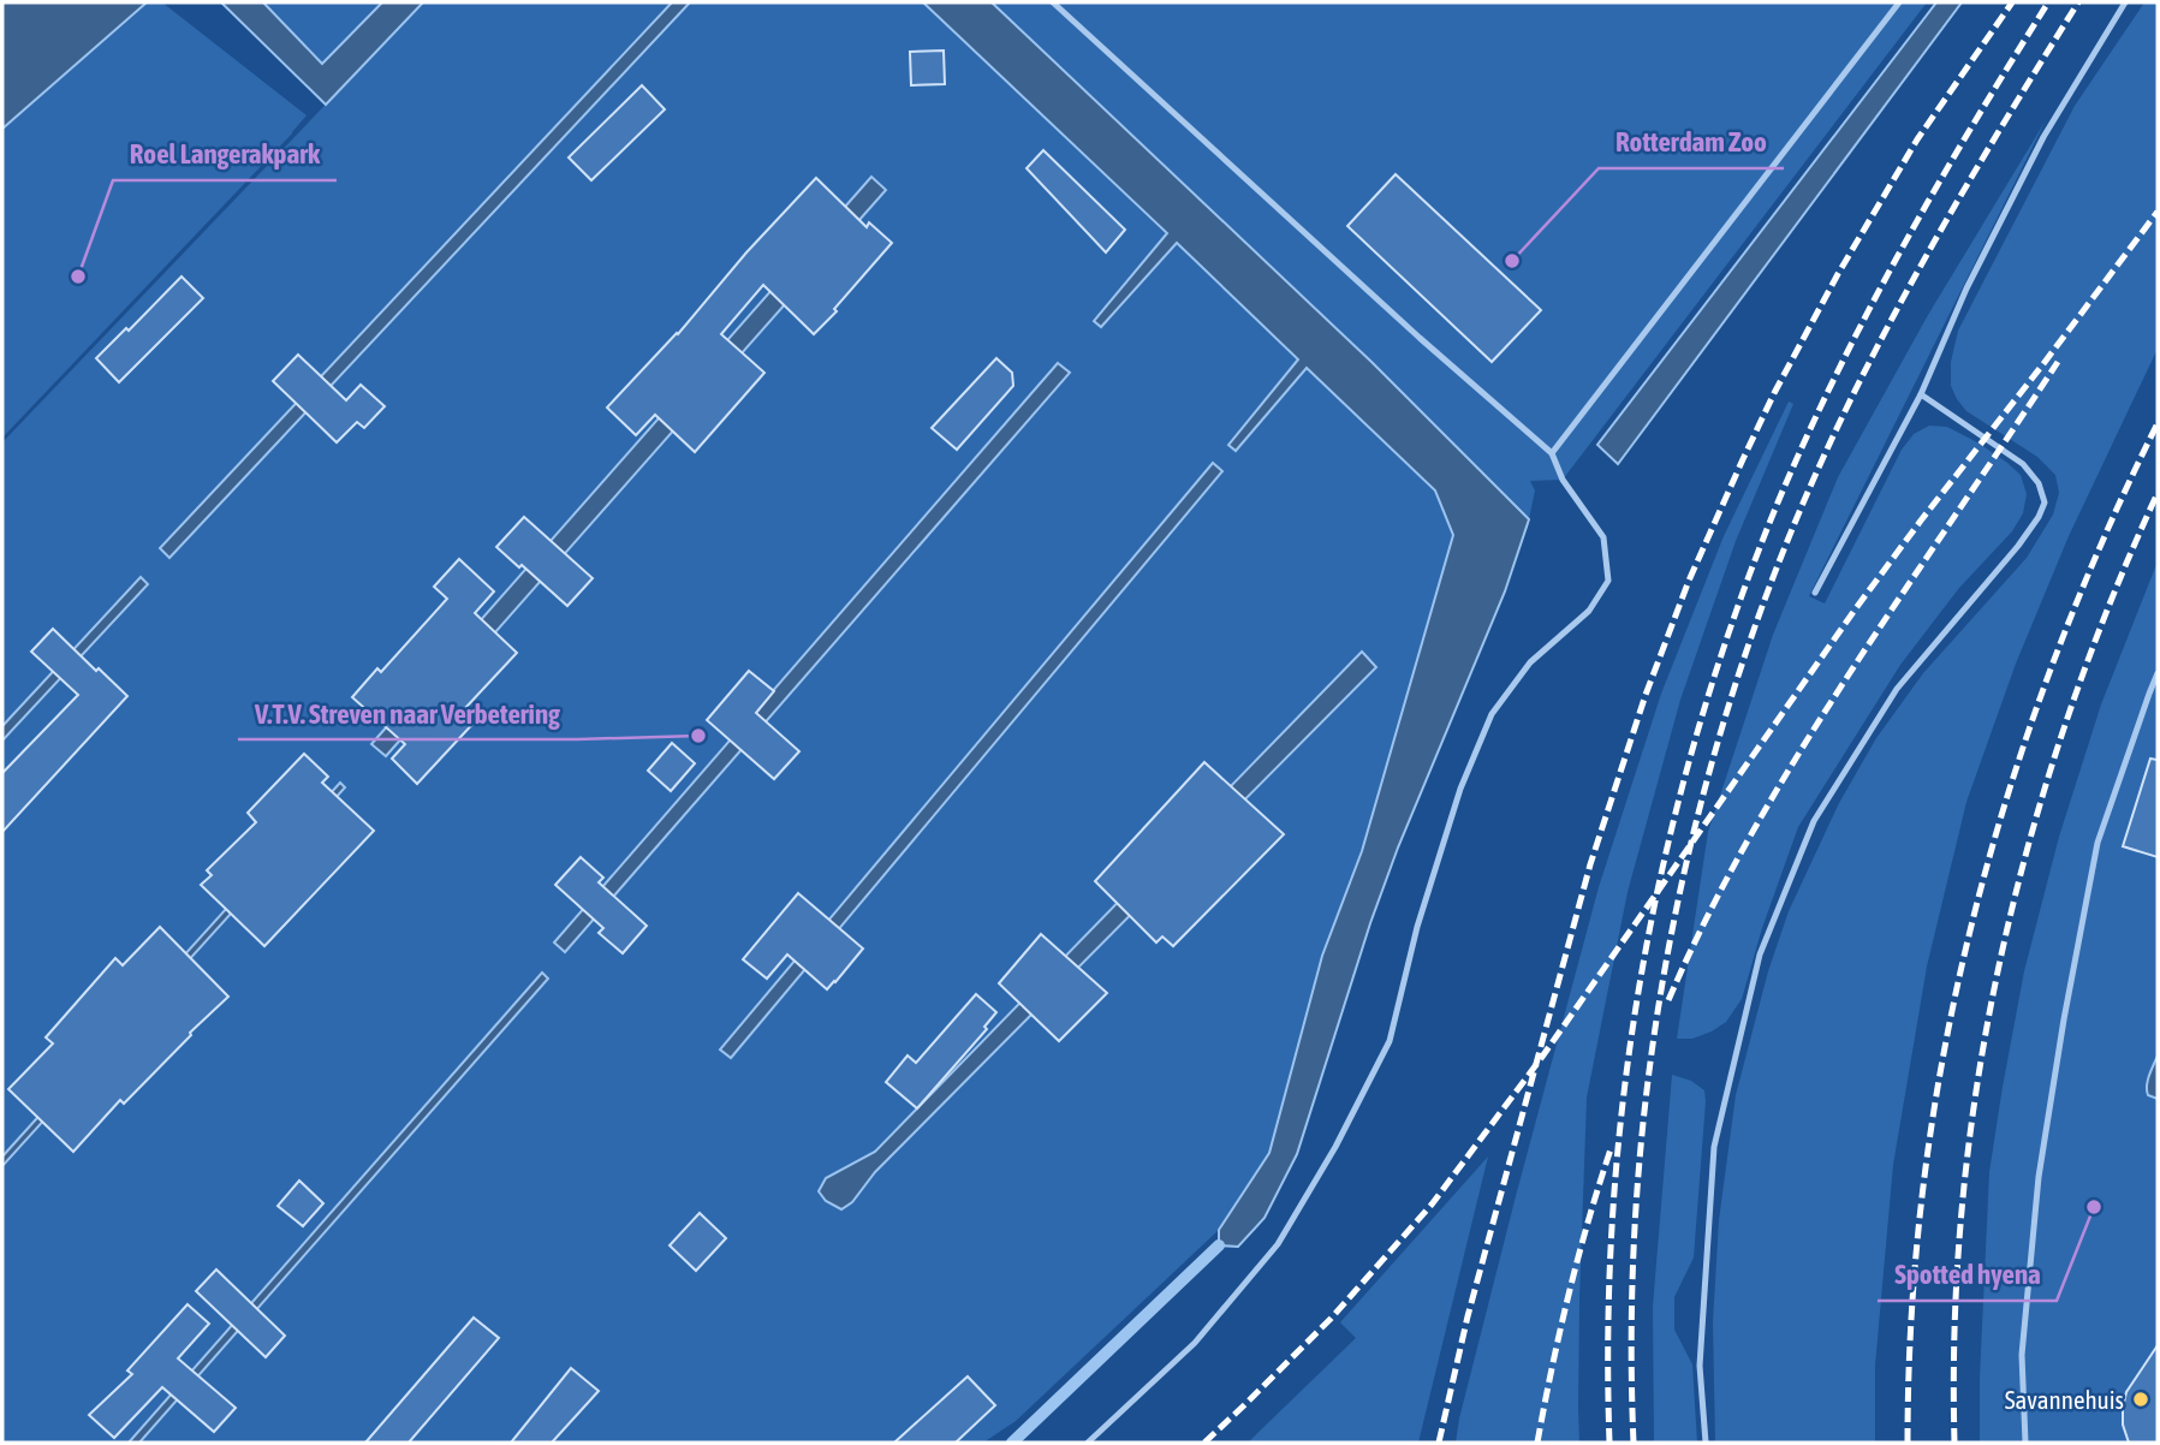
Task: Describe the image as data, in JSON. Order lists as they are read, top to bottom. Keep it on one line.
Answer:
{"places":["Rotterdam Zoo","Roel Langerakpark","V.T.V. Streven naar Verbetering","Spotted hyena","Savannehuis"]}
